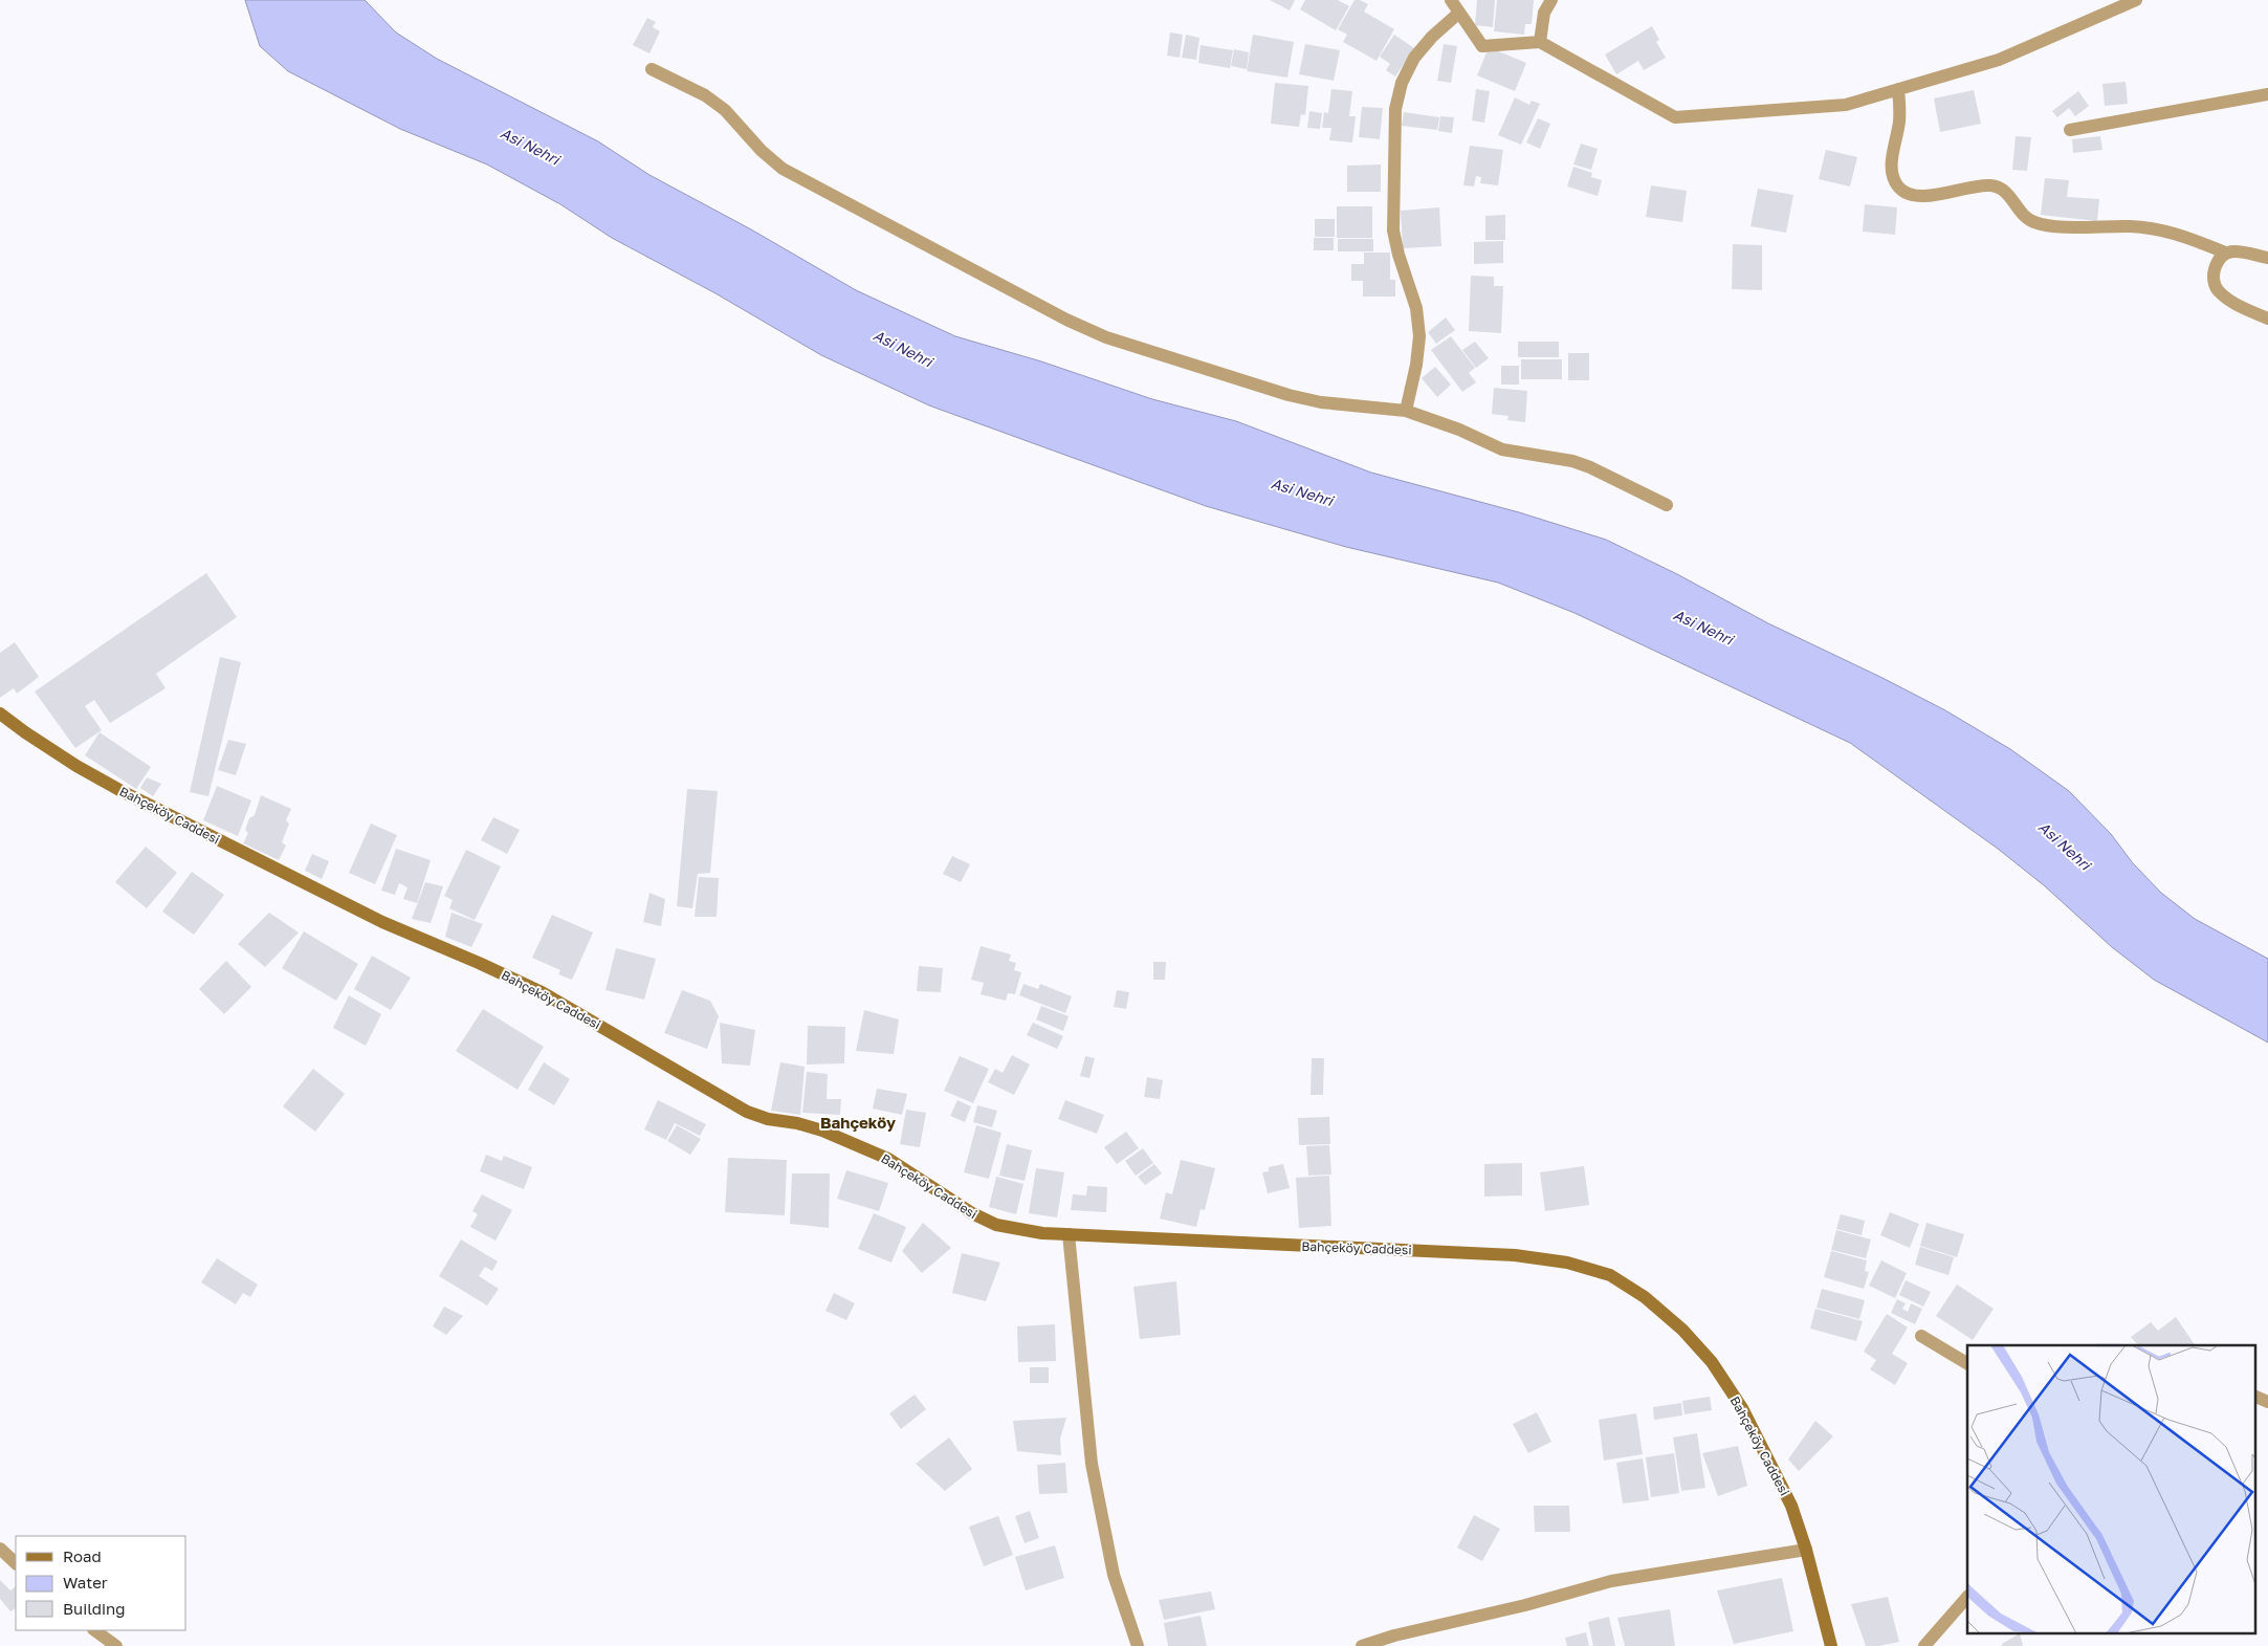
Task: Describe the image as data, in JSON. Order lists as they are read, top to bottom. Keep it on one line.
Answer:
{"streets":{"main road":["Bahçeköy Caddesi"]},"districts":["Bahçeköy"],"water":["Asi Nehri"],"legend":["Road","Water","Building"]}
